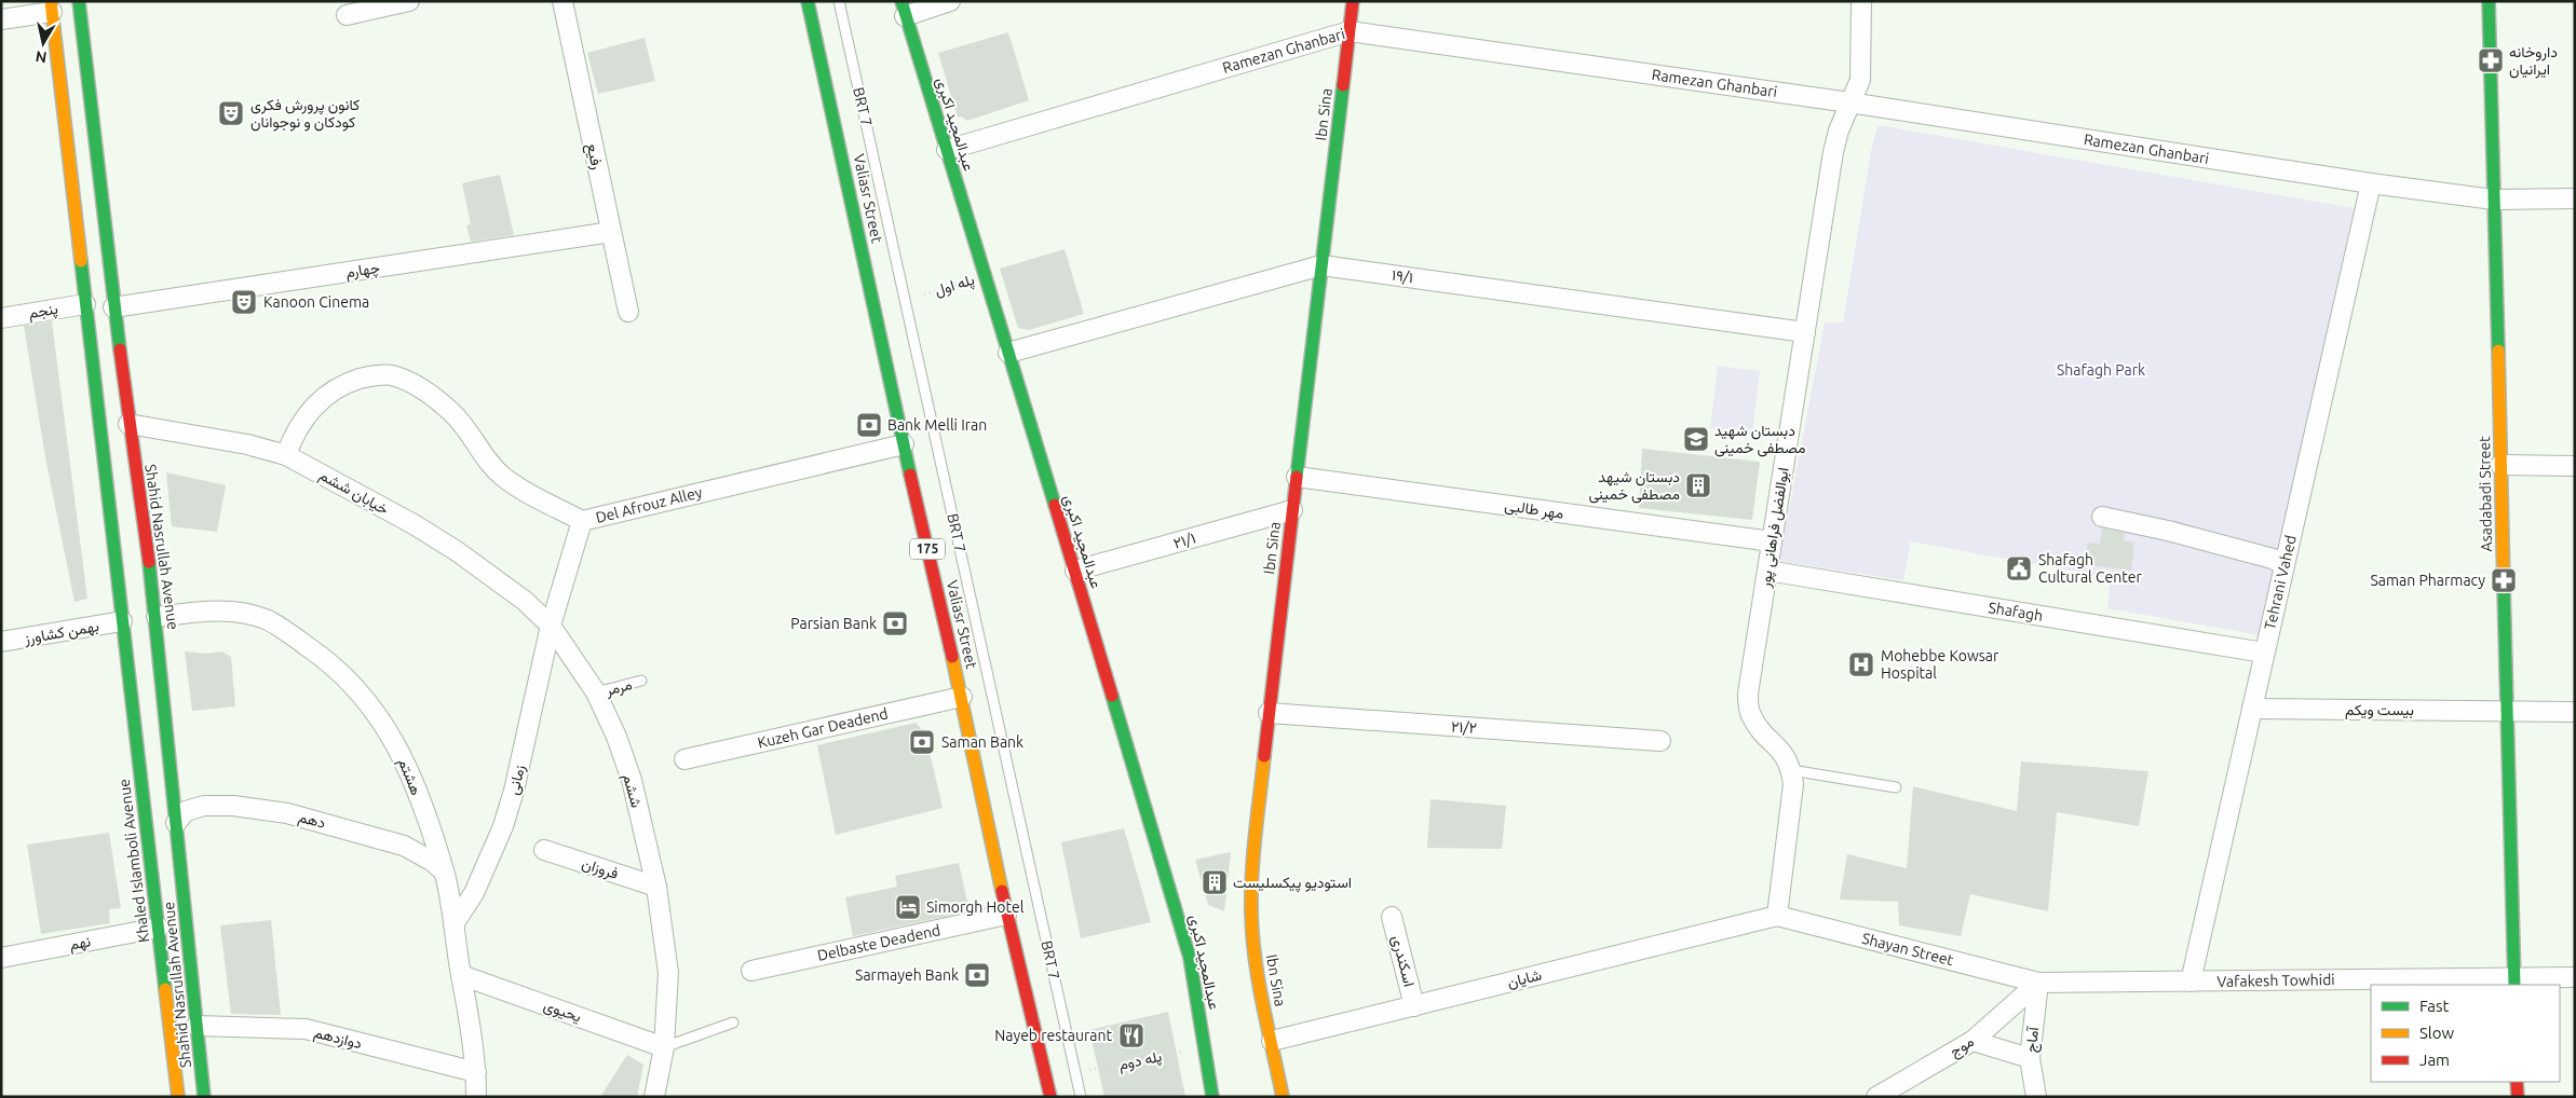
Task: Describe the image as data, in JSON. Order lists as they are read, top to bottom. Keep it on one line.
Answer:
{"streets":{"main road":["Ibn Sina","عبدالمجید اکبری","Valiasr Street","Asadabadi Street","Shahid Nasrullah Avenue","175","Khaled Islamboli Avenue"],"street":["Ramezan Ghanbari","رفیع","چهارم","۱۹/۱","پنجم","خیابان ششم","Del Afrouz Alley","مهر طالبی","ابوالفضل فراهانی پور","۲۱/۱","Tehrani Vahed","Shafagh","بهمن کشاورز","بیست‌ ویکم","۲۱/۲","Kuzeh Gar Deadend","هشتم","زمانی","ششم","دهم","فروزان","نهم","Delbaste Deadend","Shayan Street","اسکندری","شایان","Vafakesh Towhidi","یحیوی","دوازدهم","آماج","موج"],"lane":["BRT 7","مرمر"],"path":["پله اول","پله دوم"]},"crossings":[["Ramezan Ghanbari","Ibn Sina"],["Ramezan Ghanbari","عبدالمجید اکبری"],["Ramezan Ghanbari","Asadabadi Street"],["Ramezan Ghanbari","ابوالفضل فراهانی پور"],["Ramezan Ghanbari","Tehrani Vahed"],["BRT 7","پله دوم"],["Ibn Sina","۱۹/۱"],["Ibn Sina","مهر طالبی"],["Ibn Sina","۲۱/۱"],["Ibn Sina","۲۱/۲"],["Ibn Sina","شایان"],["عبدالمجید اکبری","۱۹/۱"],["عبدالمجید اکبری","پله اول"],["عبدالمجید اکبری","۲۱/۱"],["عبدالمجید اکبری","پله دوم"],["رفیع","چهارم"],["Valiasr Street","Del Afrouz Alley"],["Valiasr Street","Kuzeh Gar Deadend"],["Valiasr Street","Delbaste Deadend"],["چهارم","Shahid Nasrullah Avenue"],["۱۹/۱","ابوالفضل فراهانی پور"],["خیابان ششم","Del Afrouz Alley"],["خیابان ششم","Shahid Nasrullah Avenue"],["خیابان ششم","زمانی"],["خیابان ششم","ششم"],["Asadabadi Street","بیست‌ ویکم"],["Asadabadi Street","Vafakesh Towhidi"],["Del Afrouz Alley","زمانی"],["مهر طالبی","ابوالفضل فراهانی پور"],["ابوالفضل فراهانی پور","Shafagh"],["ابوالفضل فراهانی پور","Shayan Street"],["ابوالفضل فراهانی پور","شایان"],["Shahid Nasrullah Avenue","هشتم"],["Shahid Nasrullah Avenue","دهم"],["Shahid Nasrullah Avenue","دوازدهم"],["Tehrani Vahed","Shafagh"],["Tehrani Vahed","بیست‌ ویکم"],["Tehrani Vahed","Vafakesh Towhidi"],["بهمن کشاورز","Khaled Islamboli Avenue"],["مرمر","ششم"],["هشتم","زمانی"],["هشتم","دهم"],["هشتم","یحیوی"],["هشتم","دوازدهم"],["زمانی","ششم"],["ششم","فروزان"],["ششم","یحیوی"],["Khaled Islamboli Avenue","نهم"],["Shayan Street","شایان"],["Shayan Street","Vafakesh Towhidi"],["Shayan Street","آماج"],["Shayan Street","موج"],["اسکندری","شایان"],["Vafakesh Towhidi","آماج"],["Vafakesh Towhidi","موج"],["آماج","موج"]],"parks":["Shafagh Park"],"places":{"pharmacy":["داروخانه ایرانیان","Saman Pharmacy"],"theatre":["کانون پرورش فکری کودکان و نوجوانان","Kanoon Cinema"],"bank":["Bank Melli Iran","Parsian Bank","Saman Bank","Sarmayeh Bank"],"school or university":["دبستان شهید مصطفی خمینی"],"building":["دبستان شیهد مصطفی خمینی","استودیو پیکسلیست"],"public building":["Shafagh Cultural Center"],"hospital":["Mohebbe Kowsar Hospital"],"hotel":["Simorgh Hotel"],"restaurant":["Nayeb restaurant"]},"legend":["Fast","Slow","Jam"],"north":"bottom"}
